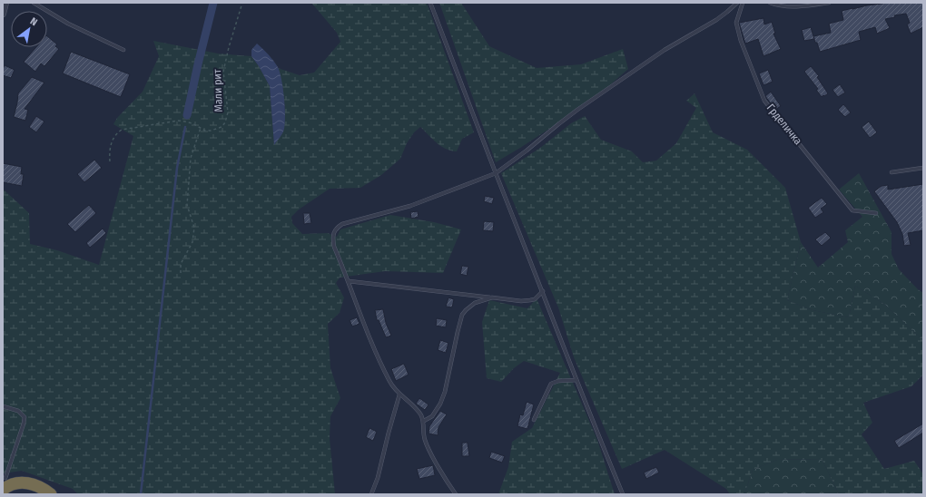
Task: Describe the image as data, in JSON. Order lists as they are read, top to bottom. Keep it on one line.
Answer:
{"streets":{"lane":["Грделичка"],"path":["Мали рит"]},"north":"top right"}
